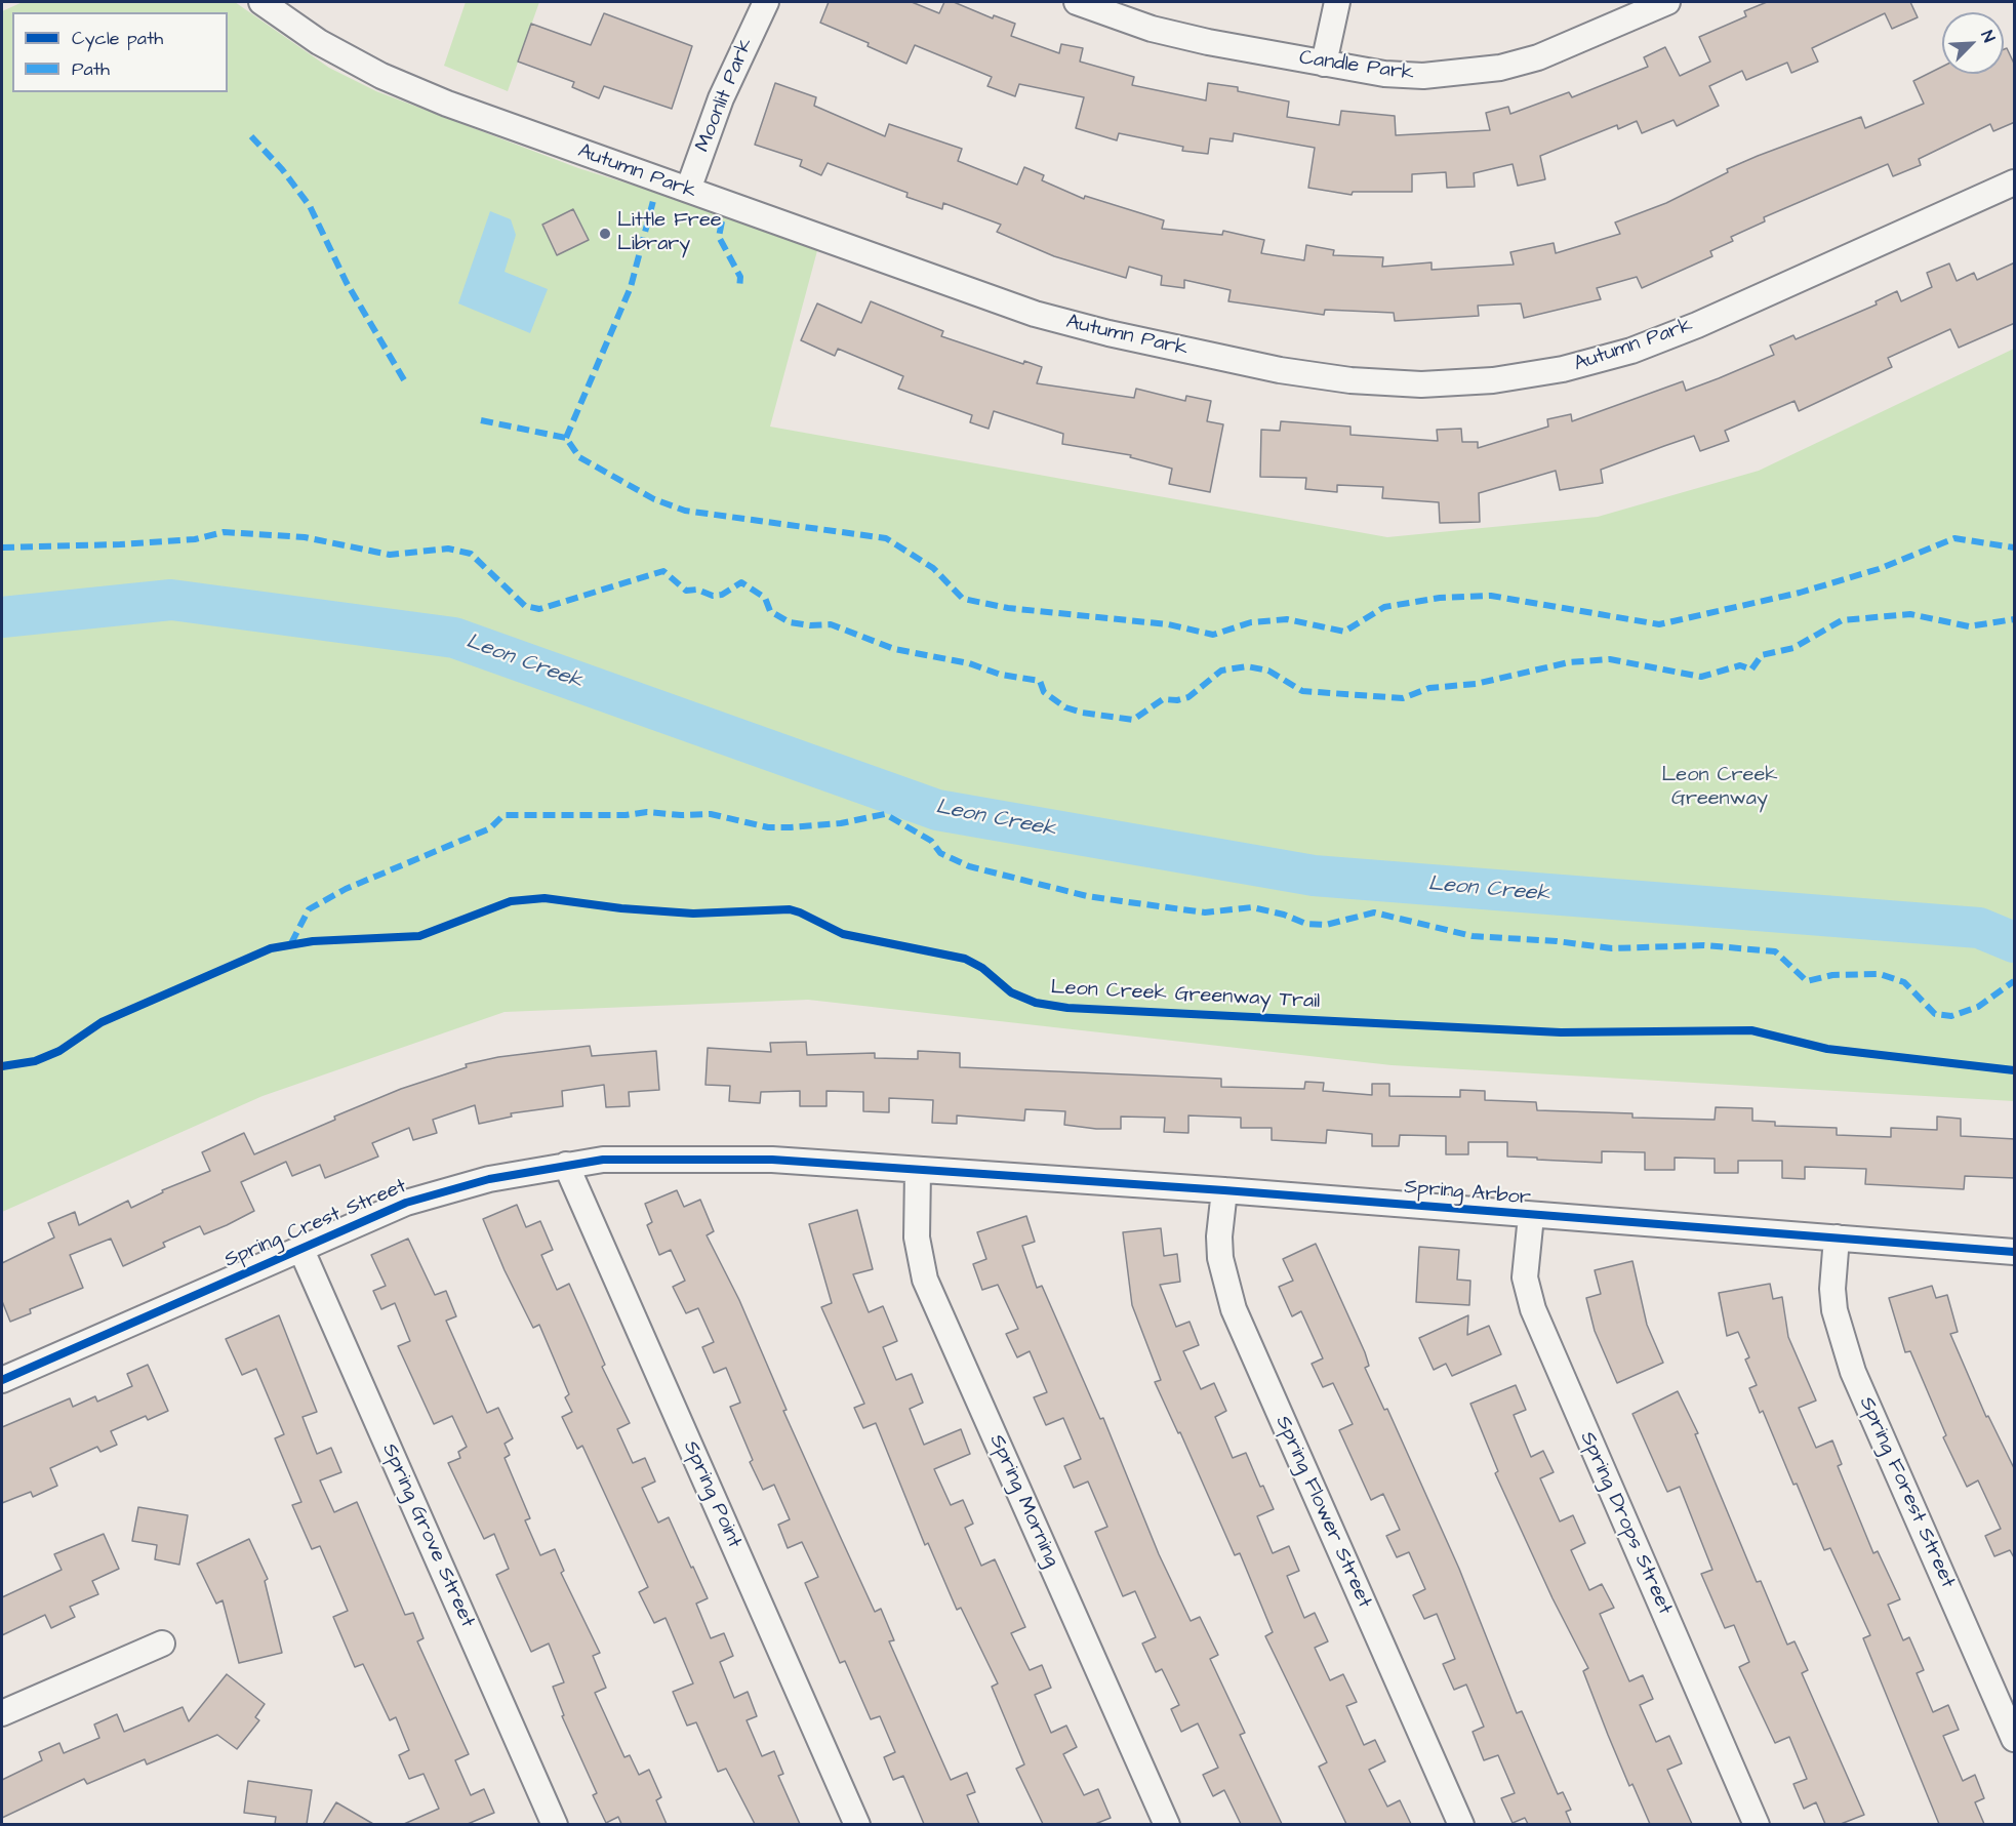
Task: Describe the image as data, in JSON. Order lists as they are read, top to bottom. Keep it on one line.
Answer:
{"streets":{"street":["Candle Park","Moonlit Park","Autumn Park","Spring Arbor","Spring Crest Street","Spring Forest Street","Spring Point","Spring Morning","Spring Flower Street","Spring Drops Street","Spring Grove Street"],"cycle path":["Leon Creek Greenway Trail"]},"crossings":[["Moonlit Park","Autumn Park"],["Spring Arbor","Spring Crest Street"],["Spring Arbor","Spring Forest Street"],["Spring Arbor","Spring Morning"],["Spring Arbor","Spring Flower Street"],["Spring Arbor","Spring Drops Street"],["Spring Crest Street","Spring Point"],["Spring Crest Street","Spring Morning"],["Spring Crest Street","Spring Grove Street"]],"water":["Leon Creek"],"parks":["Leon Creek Greenway"],"places":["Little Free Library"],"legend":["Cycle path","Path"],"north":"top right"}
